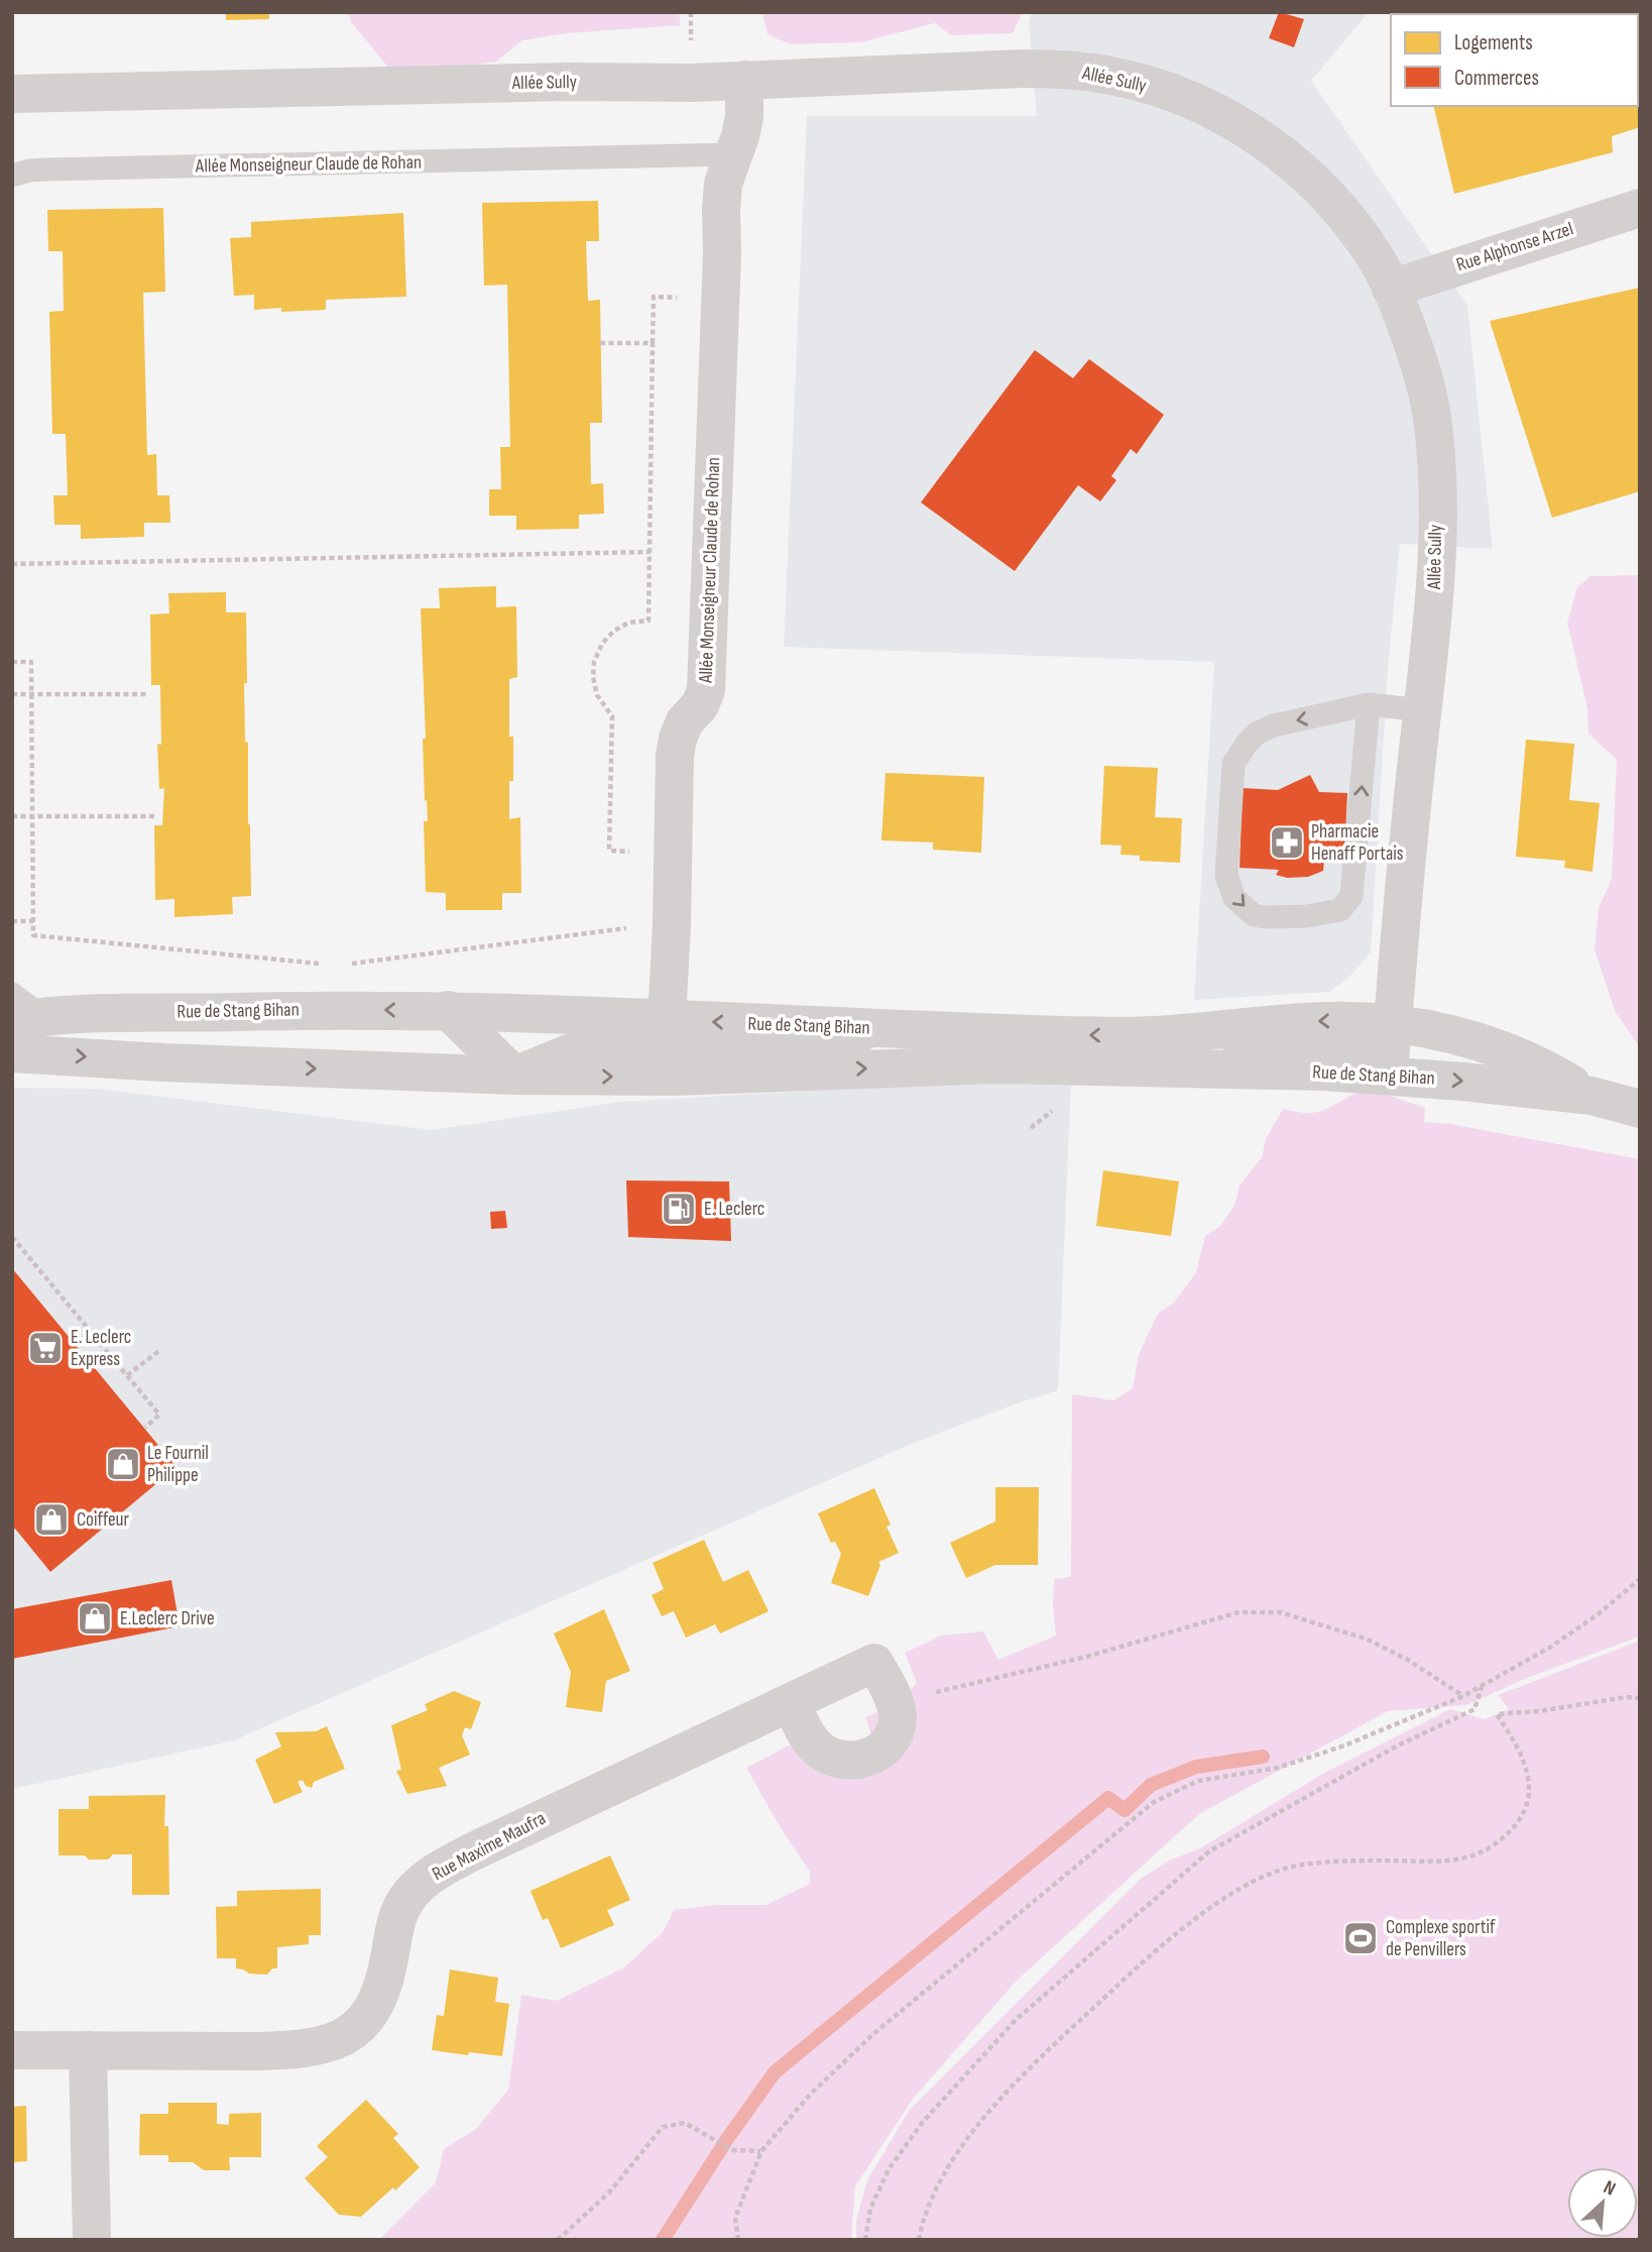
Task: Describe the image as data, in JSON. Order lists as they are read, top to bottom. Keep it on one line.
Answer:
{"streets":{"street":["Allée Sully","Allée Monseigneur Claude de Rohan","Rue Alphonse Arzel","Rue de Stang Bihan","Rue Maxime Maufra"]},"crossings":[["Allée Sully","Allée Monseigneur Claude de Rohan"],["Allée Sully","Rue Alphonse Arzel"],["Allée Sully","Rue de Stang Bihan"],["Allée Monseigneur Claude de Rohan","Rue de Stang Bihan"]],"places":{"pharmacy":["Pharmacie Henaff Portais"],"fuel station":["E. Leclerc"],"supermarket":["E. Leclerc Express"],"shop":["Le Fournil Philippe","Coiffeur","E.Leclerc Drive"],"sports":["Complexe sportif de Penvillers"]},"legend":["Logements","Commerces"],"north":"top right"}
